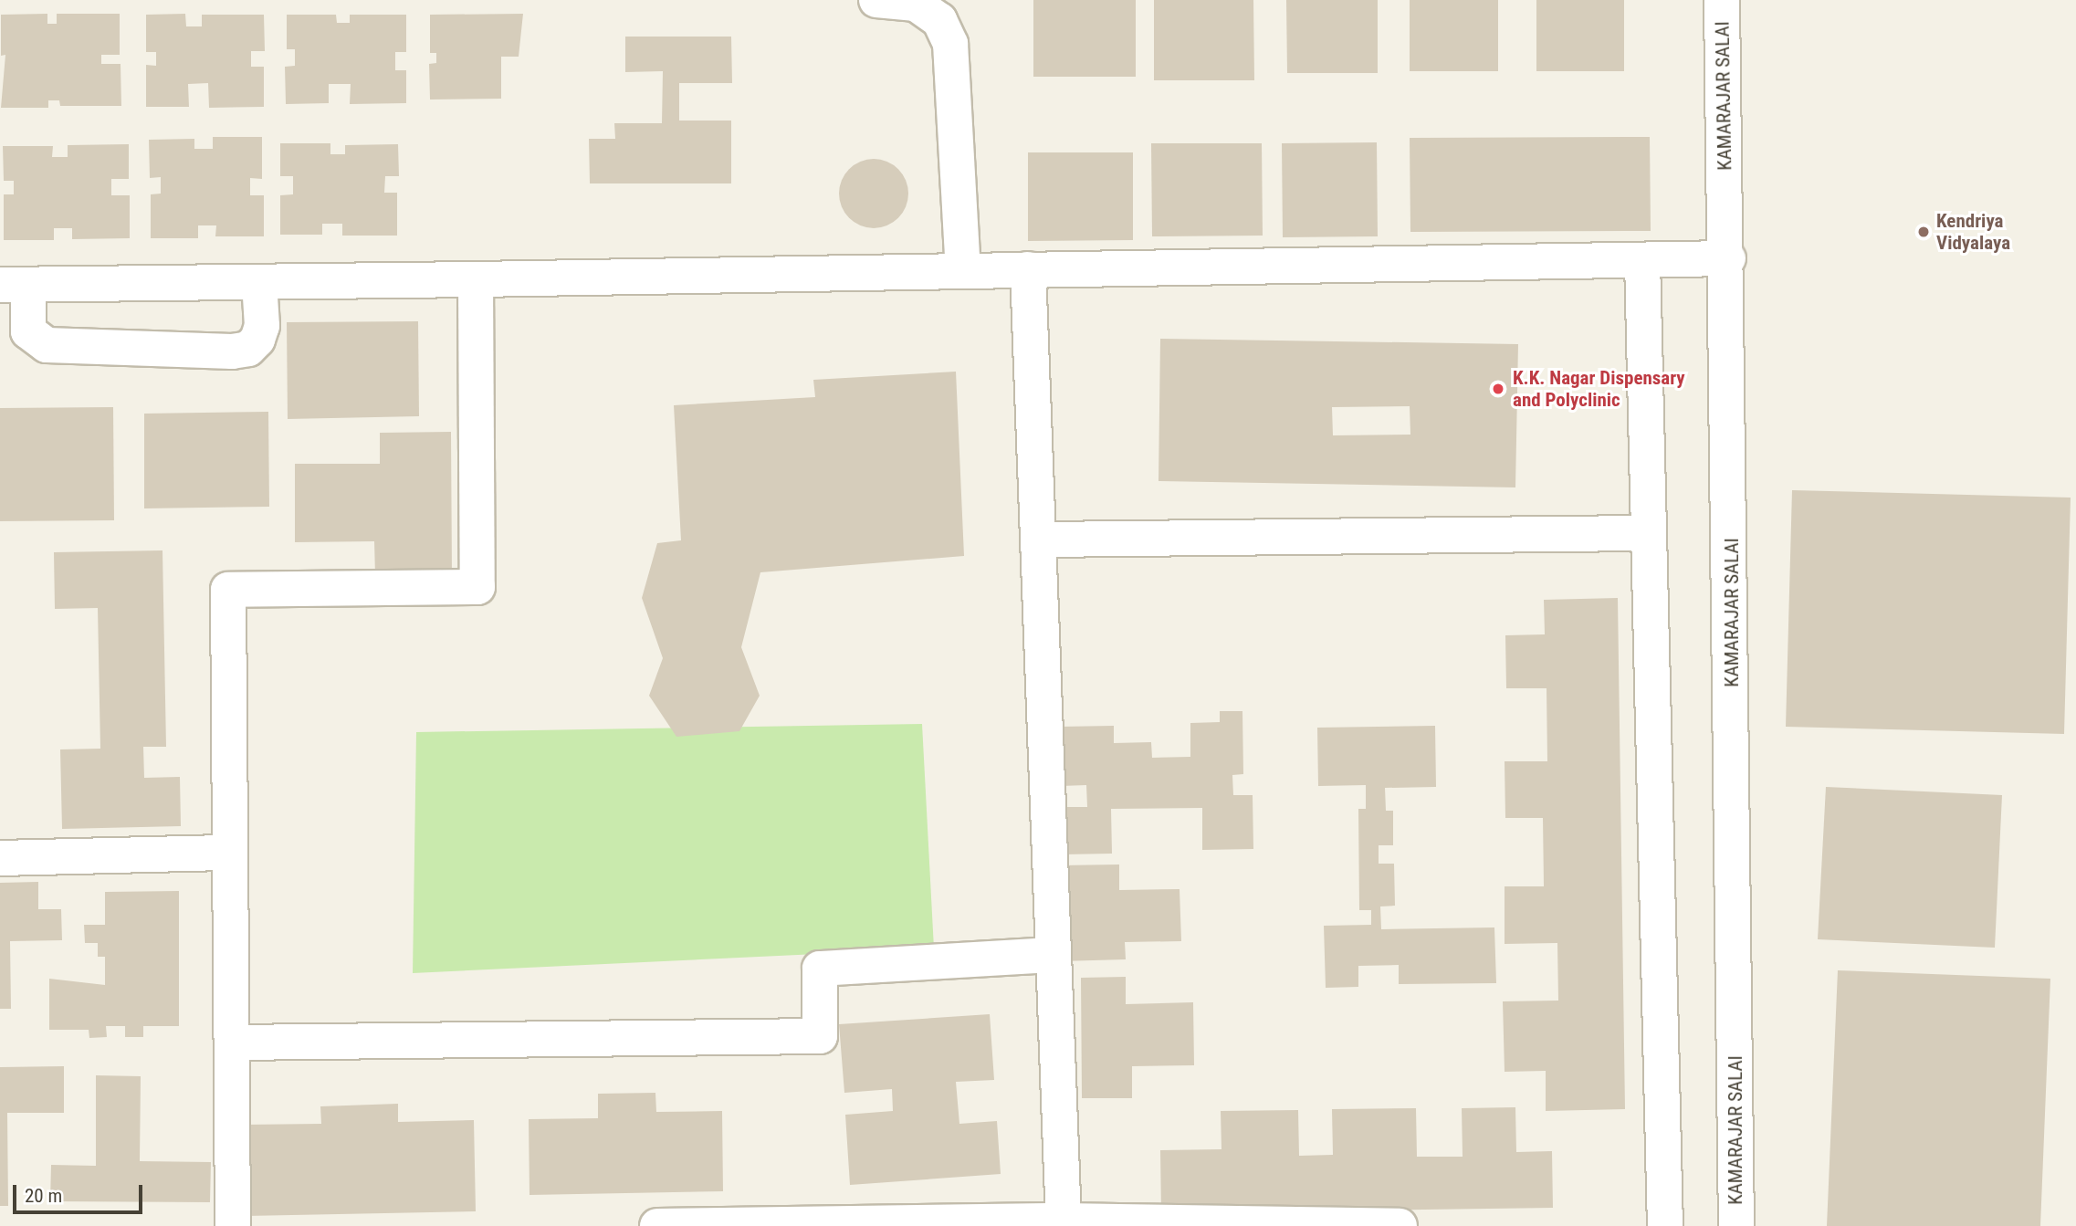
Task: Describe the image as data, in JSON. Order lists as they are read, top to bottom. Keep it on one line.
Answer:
{"streets":{"street":["KAMARAJAR SALAI"]},"places":["Kendriya Vidyalaya","K.K. Nagar Dispensary and Polyclinic"],"scale_bar":"20 m"}
